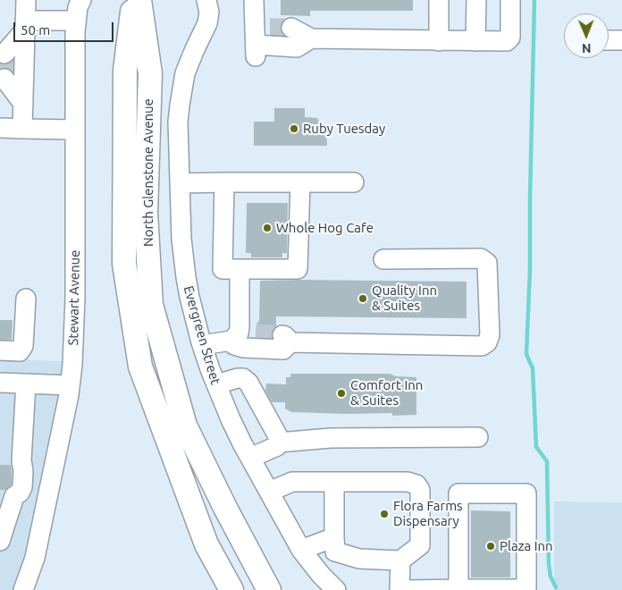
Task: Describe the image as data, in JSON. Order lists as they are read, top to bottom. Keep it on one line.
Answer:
{"streets":{"main road":["North Glenstone Avenue"],"street":["Stewart Avenue","Evergreen Street"]},"places":["Ruby Tuesday","Whole Hog Cafe","Quality Inn & Suites","Comfort Inn & Suites","Flora Farms Dispensary","Plaza Inn"],"scale_bar":"50 m","north":"bottom"}
